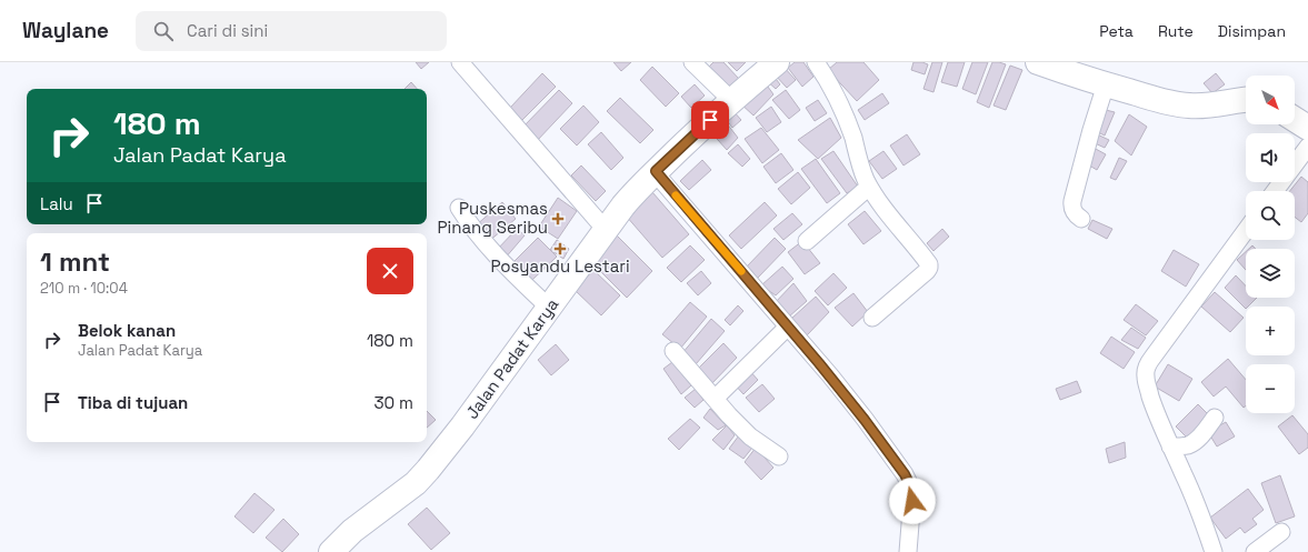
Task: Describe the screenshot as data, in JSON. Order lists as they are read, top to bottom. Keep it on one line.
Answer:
{"streets":{"main road":["Jalan Padat Karya"]},"places":{"health":["Puskesmas Pinang Seribu","Posyandu Lestari"]},"north":"bottom right","page":{"header":"Waylane","search":"Cari di sini","nav":["Peta","Rute","Disimpan"],"map_buttons":["+","−"],"turn":["180 m","Jalan Padat Karya"],"then":"Lalu","heading":["1 mnt","210 m · 10:04"],"list":[{"name":"Belok kanan","note":"Jalan Padat Karya","value":"180 m"},{"name":"Tiba di tujuan","value":"30 m"}]}}
